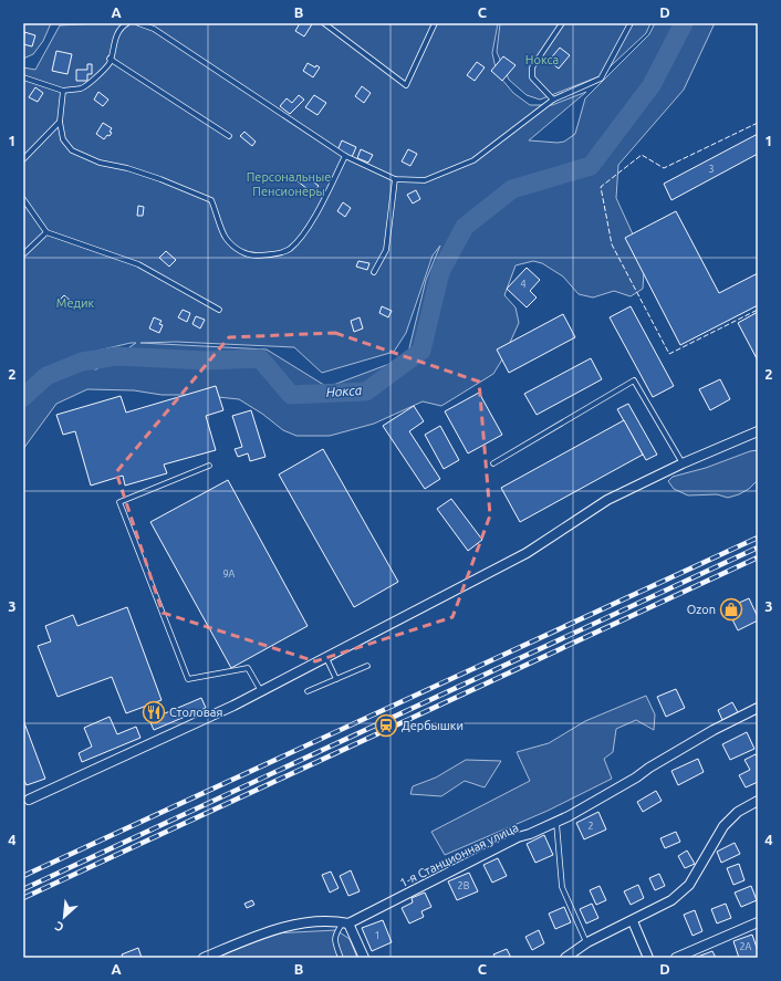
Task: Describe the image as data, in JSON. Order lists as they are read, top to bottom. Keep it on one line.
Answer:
{"streets":{"street":["1-я Станционная улица"]},"water":["Нокса"],"parks":["Нокса","Персональные Пенсионеры","Медик"],"places":{"shop":["Ozon"],"restaurant":["Столовая"],"station":["Дербышки"]},"house_numbers":["3","4","9А","2","2В","1","2А"],"north":"bottom left","grid":{"columns":["A","B","C","D"],"rows":["1","2","3","4"]}}
